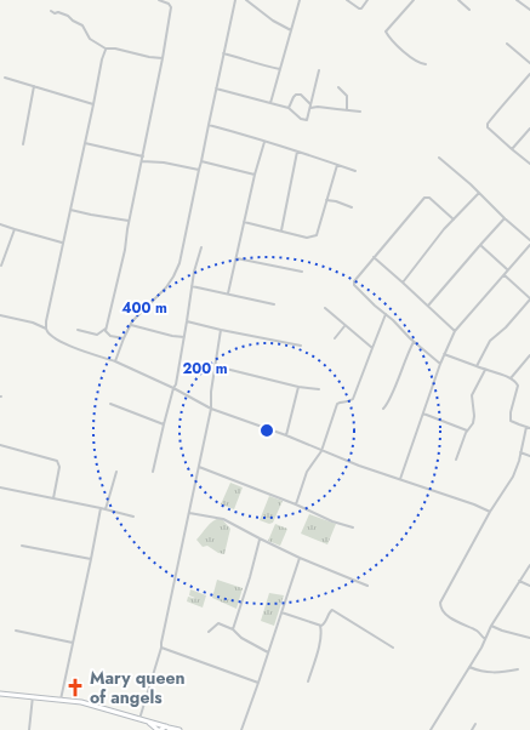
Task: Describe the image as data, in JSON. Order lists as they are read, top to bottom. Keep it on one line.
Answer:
{"places":{"church":["Mary queen of angels"]},"rings":["400 m","200 m"]}
